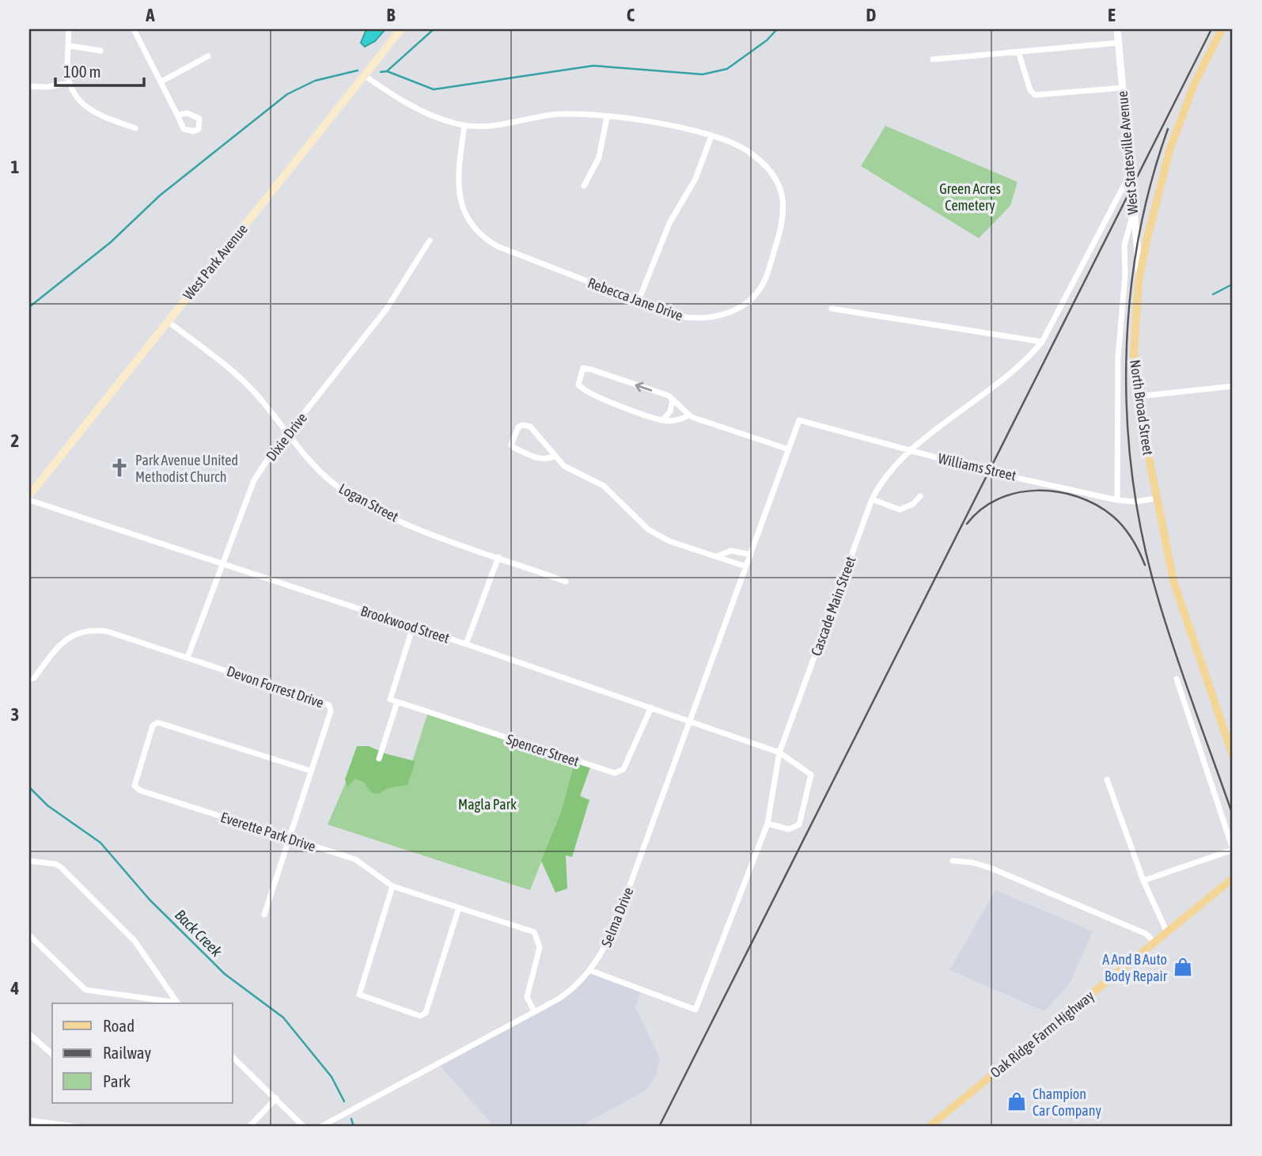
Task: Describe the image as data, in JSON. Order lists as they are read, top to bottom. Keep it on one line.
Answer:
{"streets":{"main road":["West Park Avenue","North Broad Street","Oak Ridge Farm Highway"],"street":["West Statesville Avenue","Rebecca Jane Drive","Dixie Drive","Williams Street","Logan Street","Cascade Main Street","Brookwood Street","Devon Forrest Drive","Spencer Street","Everette Park Drive","Selma Drive"]},"crossings":[["West Statesville Avenue","North Broad Street"],["West Statesville Avenue","Cascade Main Street"],["West Park Avenue","Rebecca Jane Drive"],["West Park Avenue","Logan Street"],["North Broad Street","Williams Street"],["Dixie Drive","Logan Street"],["Dixie Drive","Brookwood Street"],["Dixie Drive","Devon Forrest Drive"],["Williams Street","Cascade Main Street"],["Williams Street","Selma Drive"],["Cascade Main Street","Brookwood Street"],["Cascade Main Street","Selma Drive"],["Brookwood Street","Spencer Street"],["Brookwood Street","Selma Drive"],["Devon Forrest Drive","Everette Park Drive"],["Everette Park Drive","Selma Drive"]],"water":["Back Creek"],"parks":["Green Acres Cemetery","Magla Park"],"places":{"church":["Park Avenue United Methodist Church"],"shop":["A And B Auto Body Repair","Champion Car Company"]},"legend":["Road","Railway","Park"],"scale_bar":"100 m","grid":{"columns":["A","B","C","D","E"],"rows":["1","2","3","4"]}}
